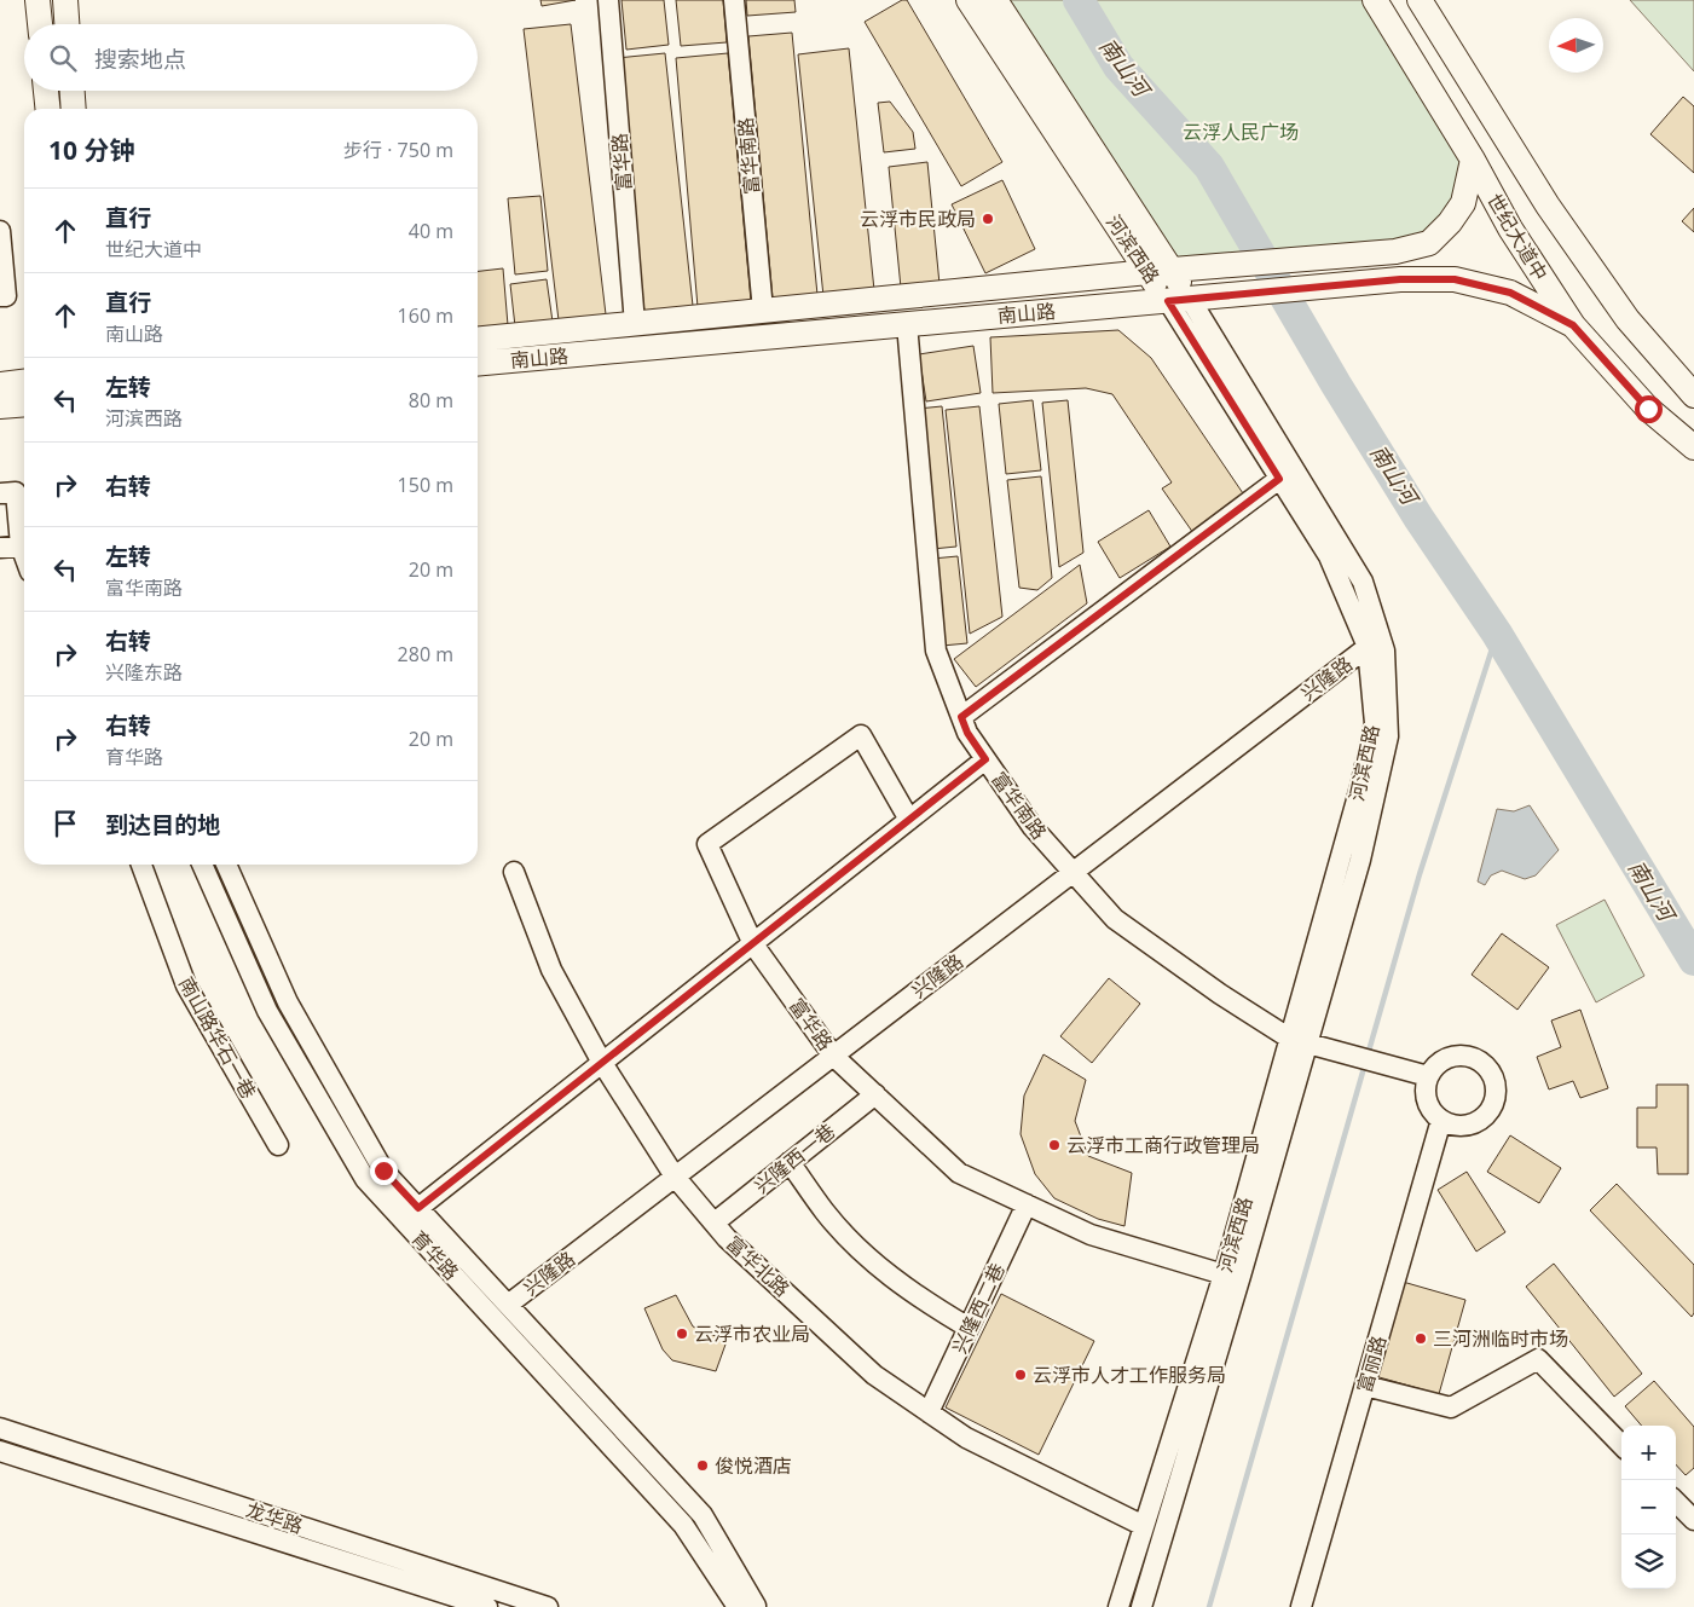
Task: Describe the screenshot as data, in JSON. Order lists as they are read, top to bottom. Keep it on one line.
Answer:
{"streets":{"main road":["世纪大道中","河滨西路","南山路"],"street":["富华南路","富华路","兴隆路","南山路华石一巷","兴隆西一巷","育华路","富华北路","兴隆西二巷","富丽路","龙华路"]},"crossings":[["富华南路","河滨西路"],["富华南路","南山路"],["富华南路","兴隆路"],["富华南路","富丽路"],["富华路","河滨西路"],["富华路","南山路"],["富华路","兴隆路"],["富华路","兴隆西一巷"],["富华路","兴隆西二巷"],["世纪大道中","南山路"],["河滨西路","南山路"],["河滨西路","兴隆路"],["河滨西路","富华北路"],["兴隆路","育华路"],["兴隆路","富华北路"],["兴隆西一巷","富华北路"],["富华北路","兴隆西二巷"]],"water":["南山河"],"parks":["云浮人民广场"],"places":["云浮市民政局","云浮市工商行政管理局","云浮市农业局","三河洲临时市场","云浮市人才工作服务局","俊悦酒店"],"north":"left","page":{"search":"搜索地点","heading":["10 分钟","步行 · 750 m"],"list":[["直行","世纪大道中","40 m"],["直行","南山路","160 m"],["左转","河滨西路","80 m"],["右转","150 m"],["左转","富华南路","20 m"],["右转","兴隆东路","280 m"],["右转","育华路","20 m"],"到达目的地"],"map_buttons":["+","−"]}}
